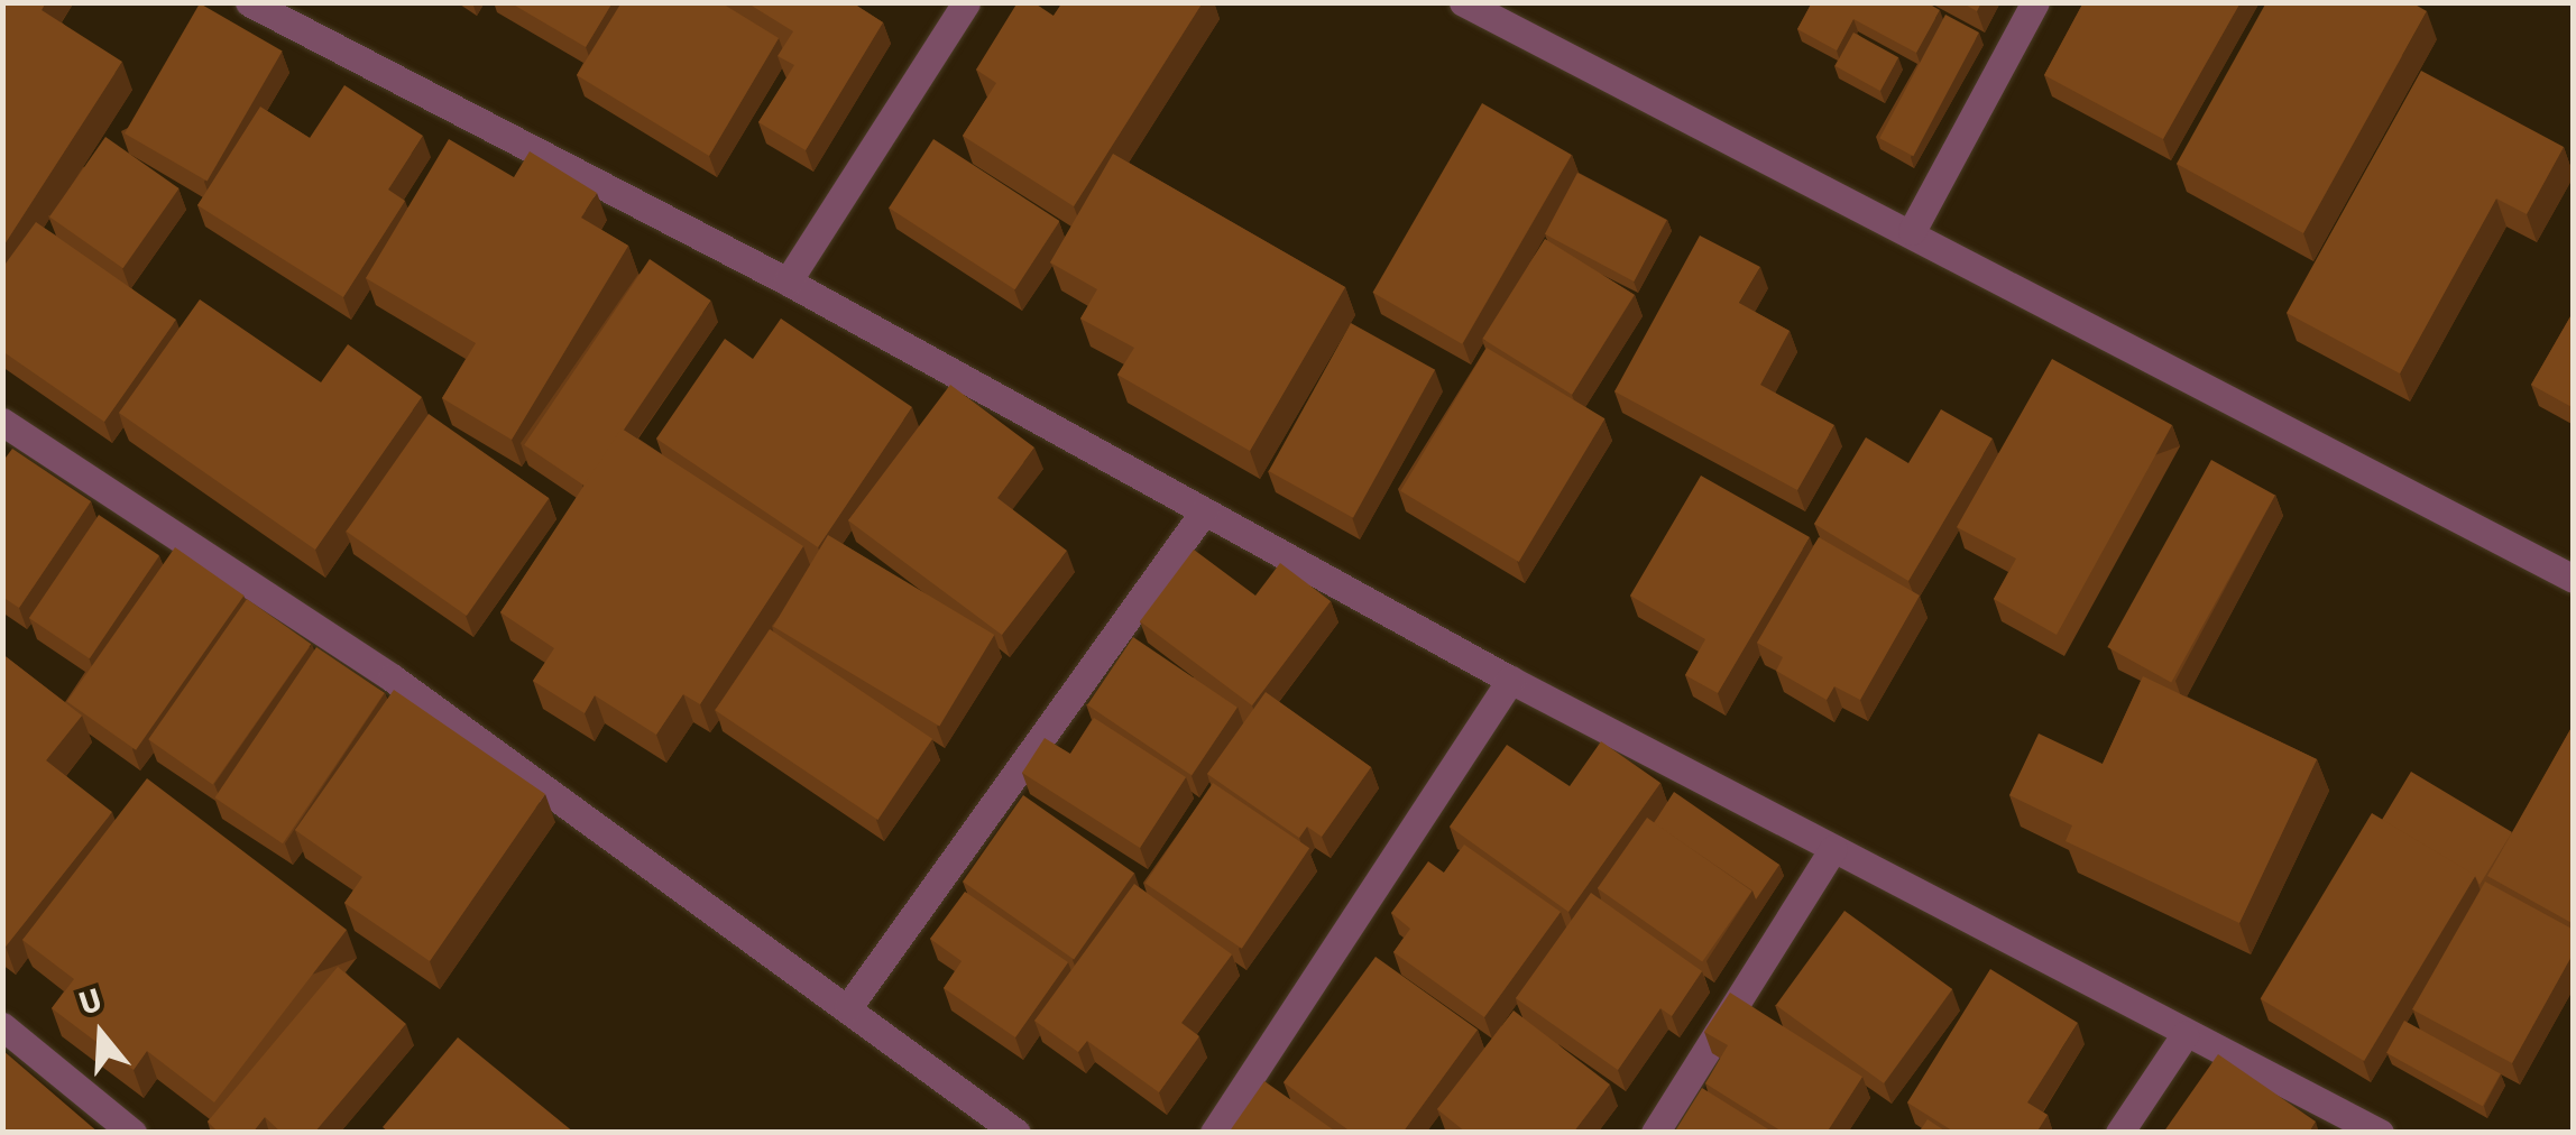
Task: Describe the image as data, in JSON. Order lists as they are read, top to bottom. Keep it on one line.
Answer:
{"north":"top"}
